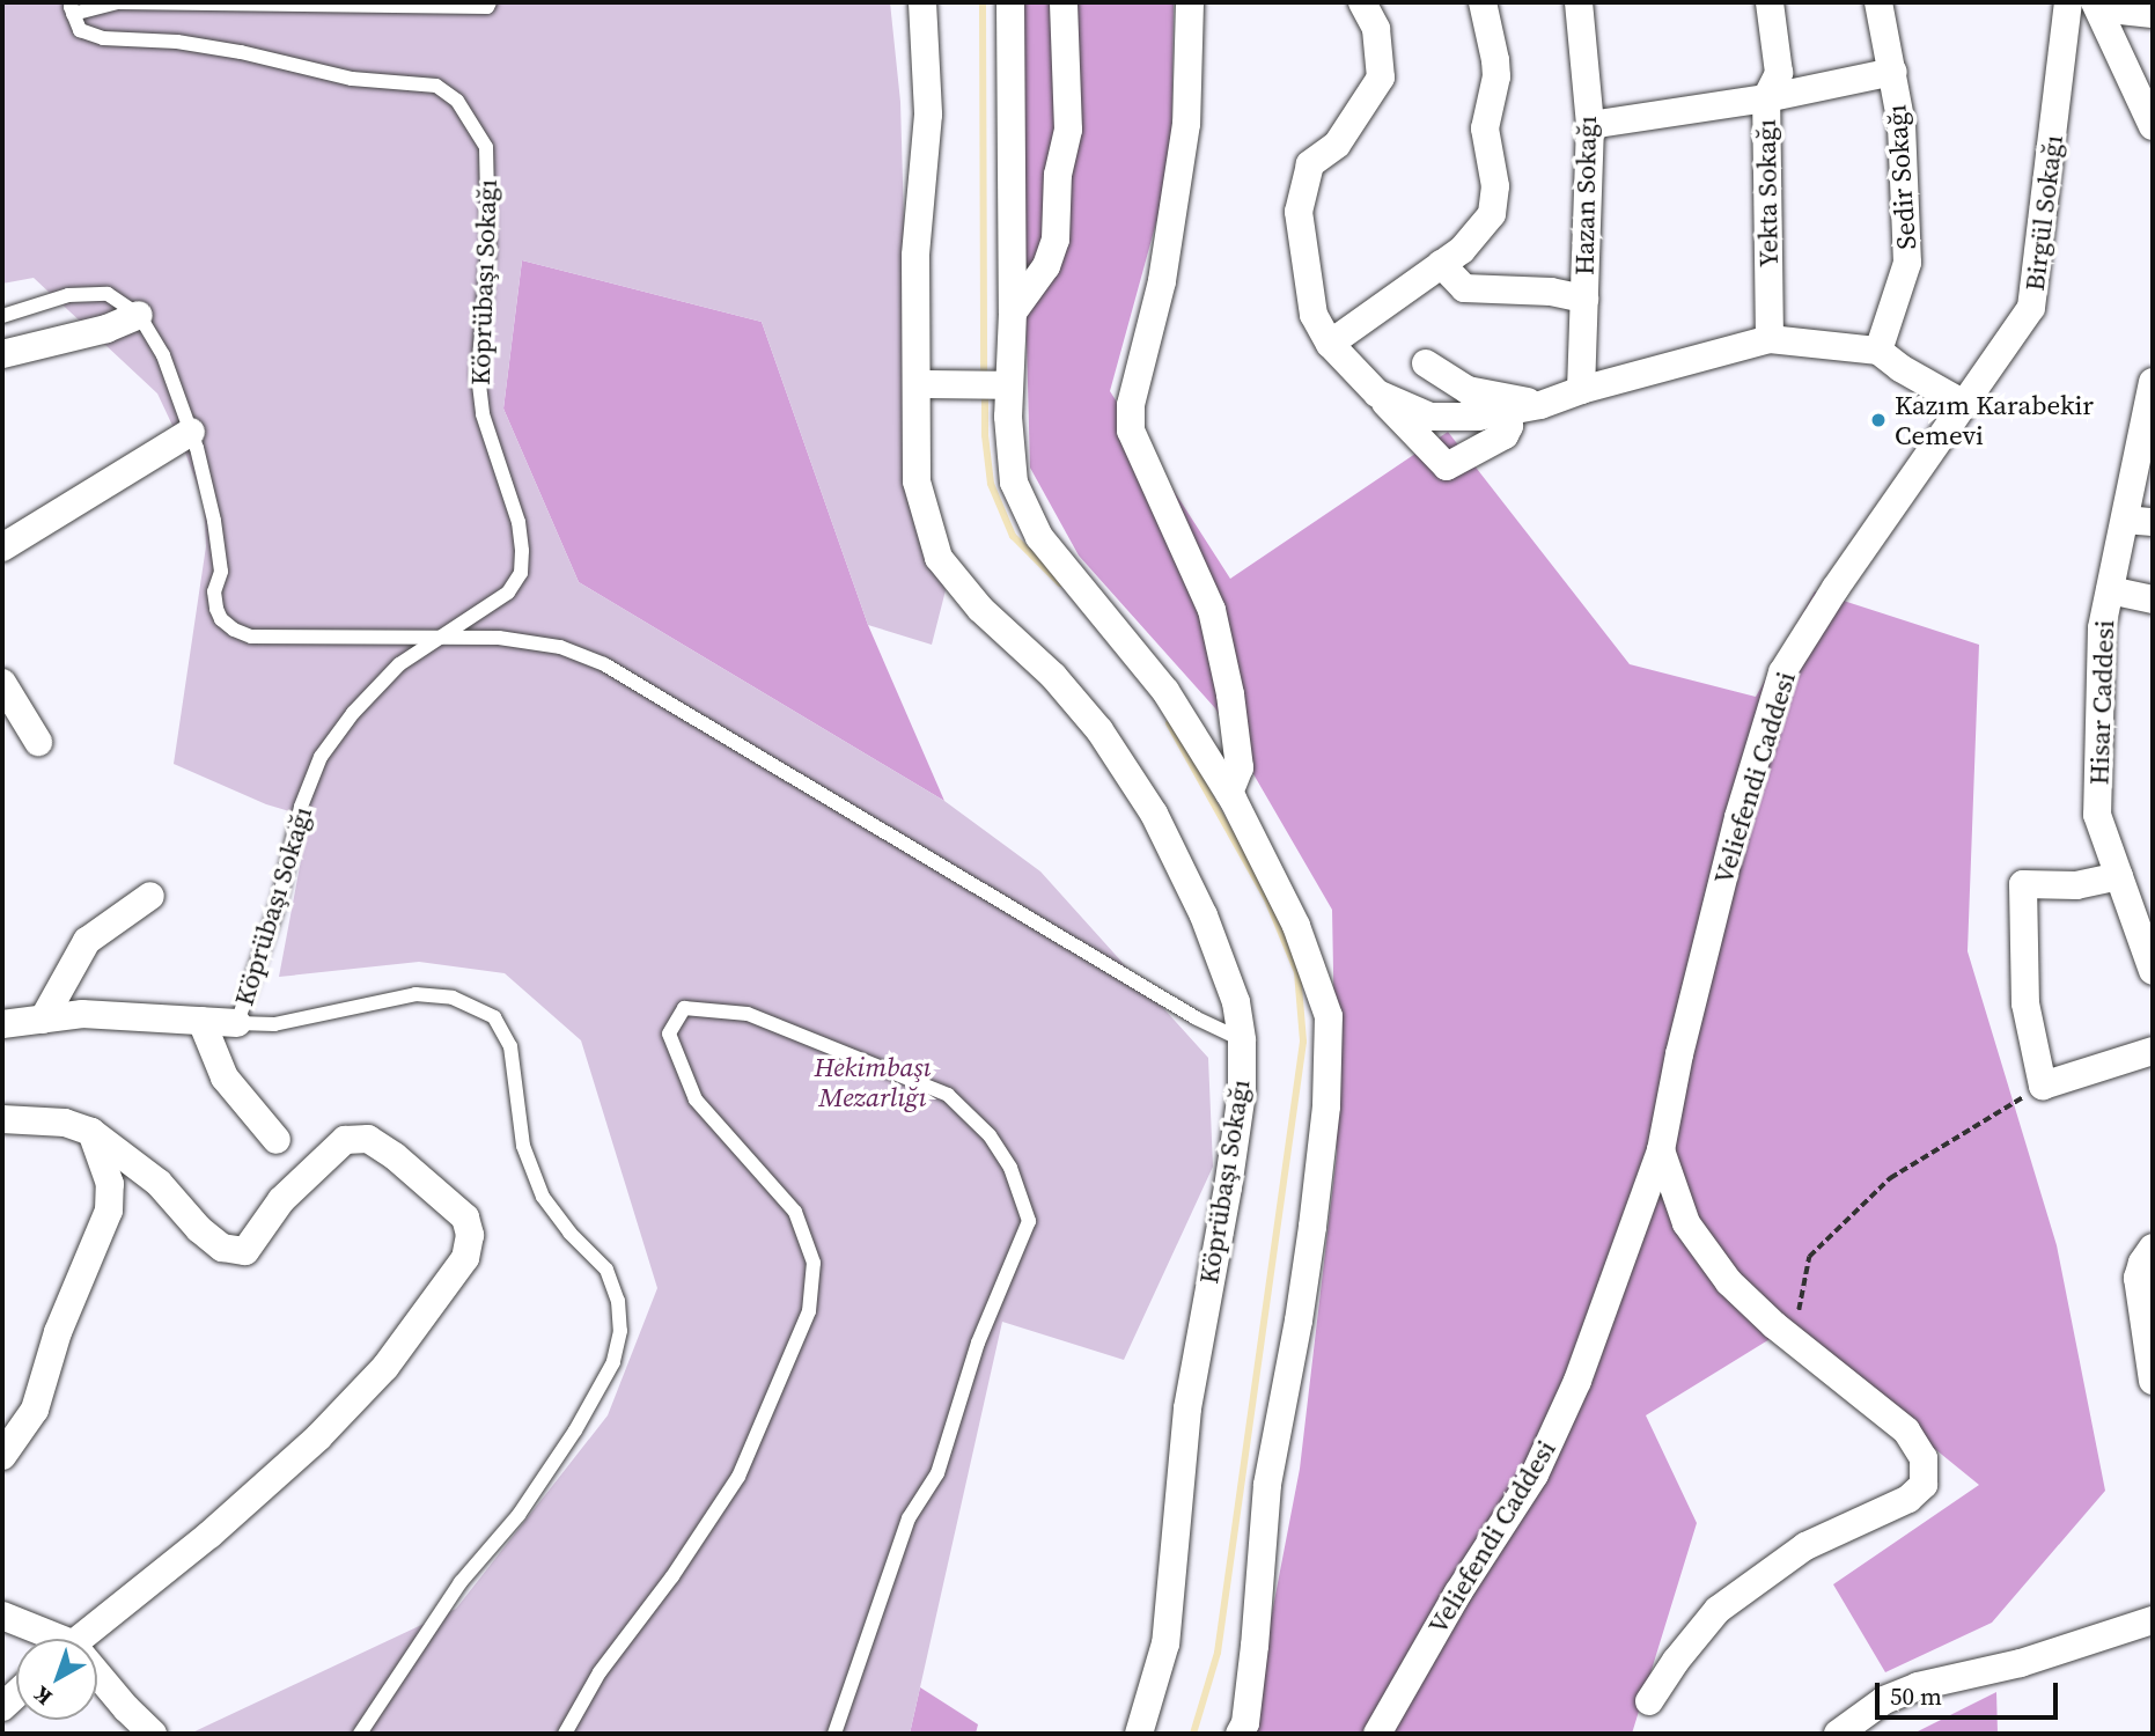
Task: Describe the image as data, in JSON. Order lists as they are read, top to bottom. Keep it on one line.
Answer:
{"streets":{"street":["Sedir Sokağı","Yekta Sokağı","Hazan Sokağı","Birgül Sokağı","Köprübaşı Sokağı","Hisar Caddesi","Veliefendi Caddesi"]},"crossings":[["Birgül Sokağı","Veliefendi Caddesi"]],"parks":["Hekimbaşı Mezarlığı"],"places":["Kazım Karabekir Cemevi"],"scale_bar":"50 m","north":"bottom left"}
